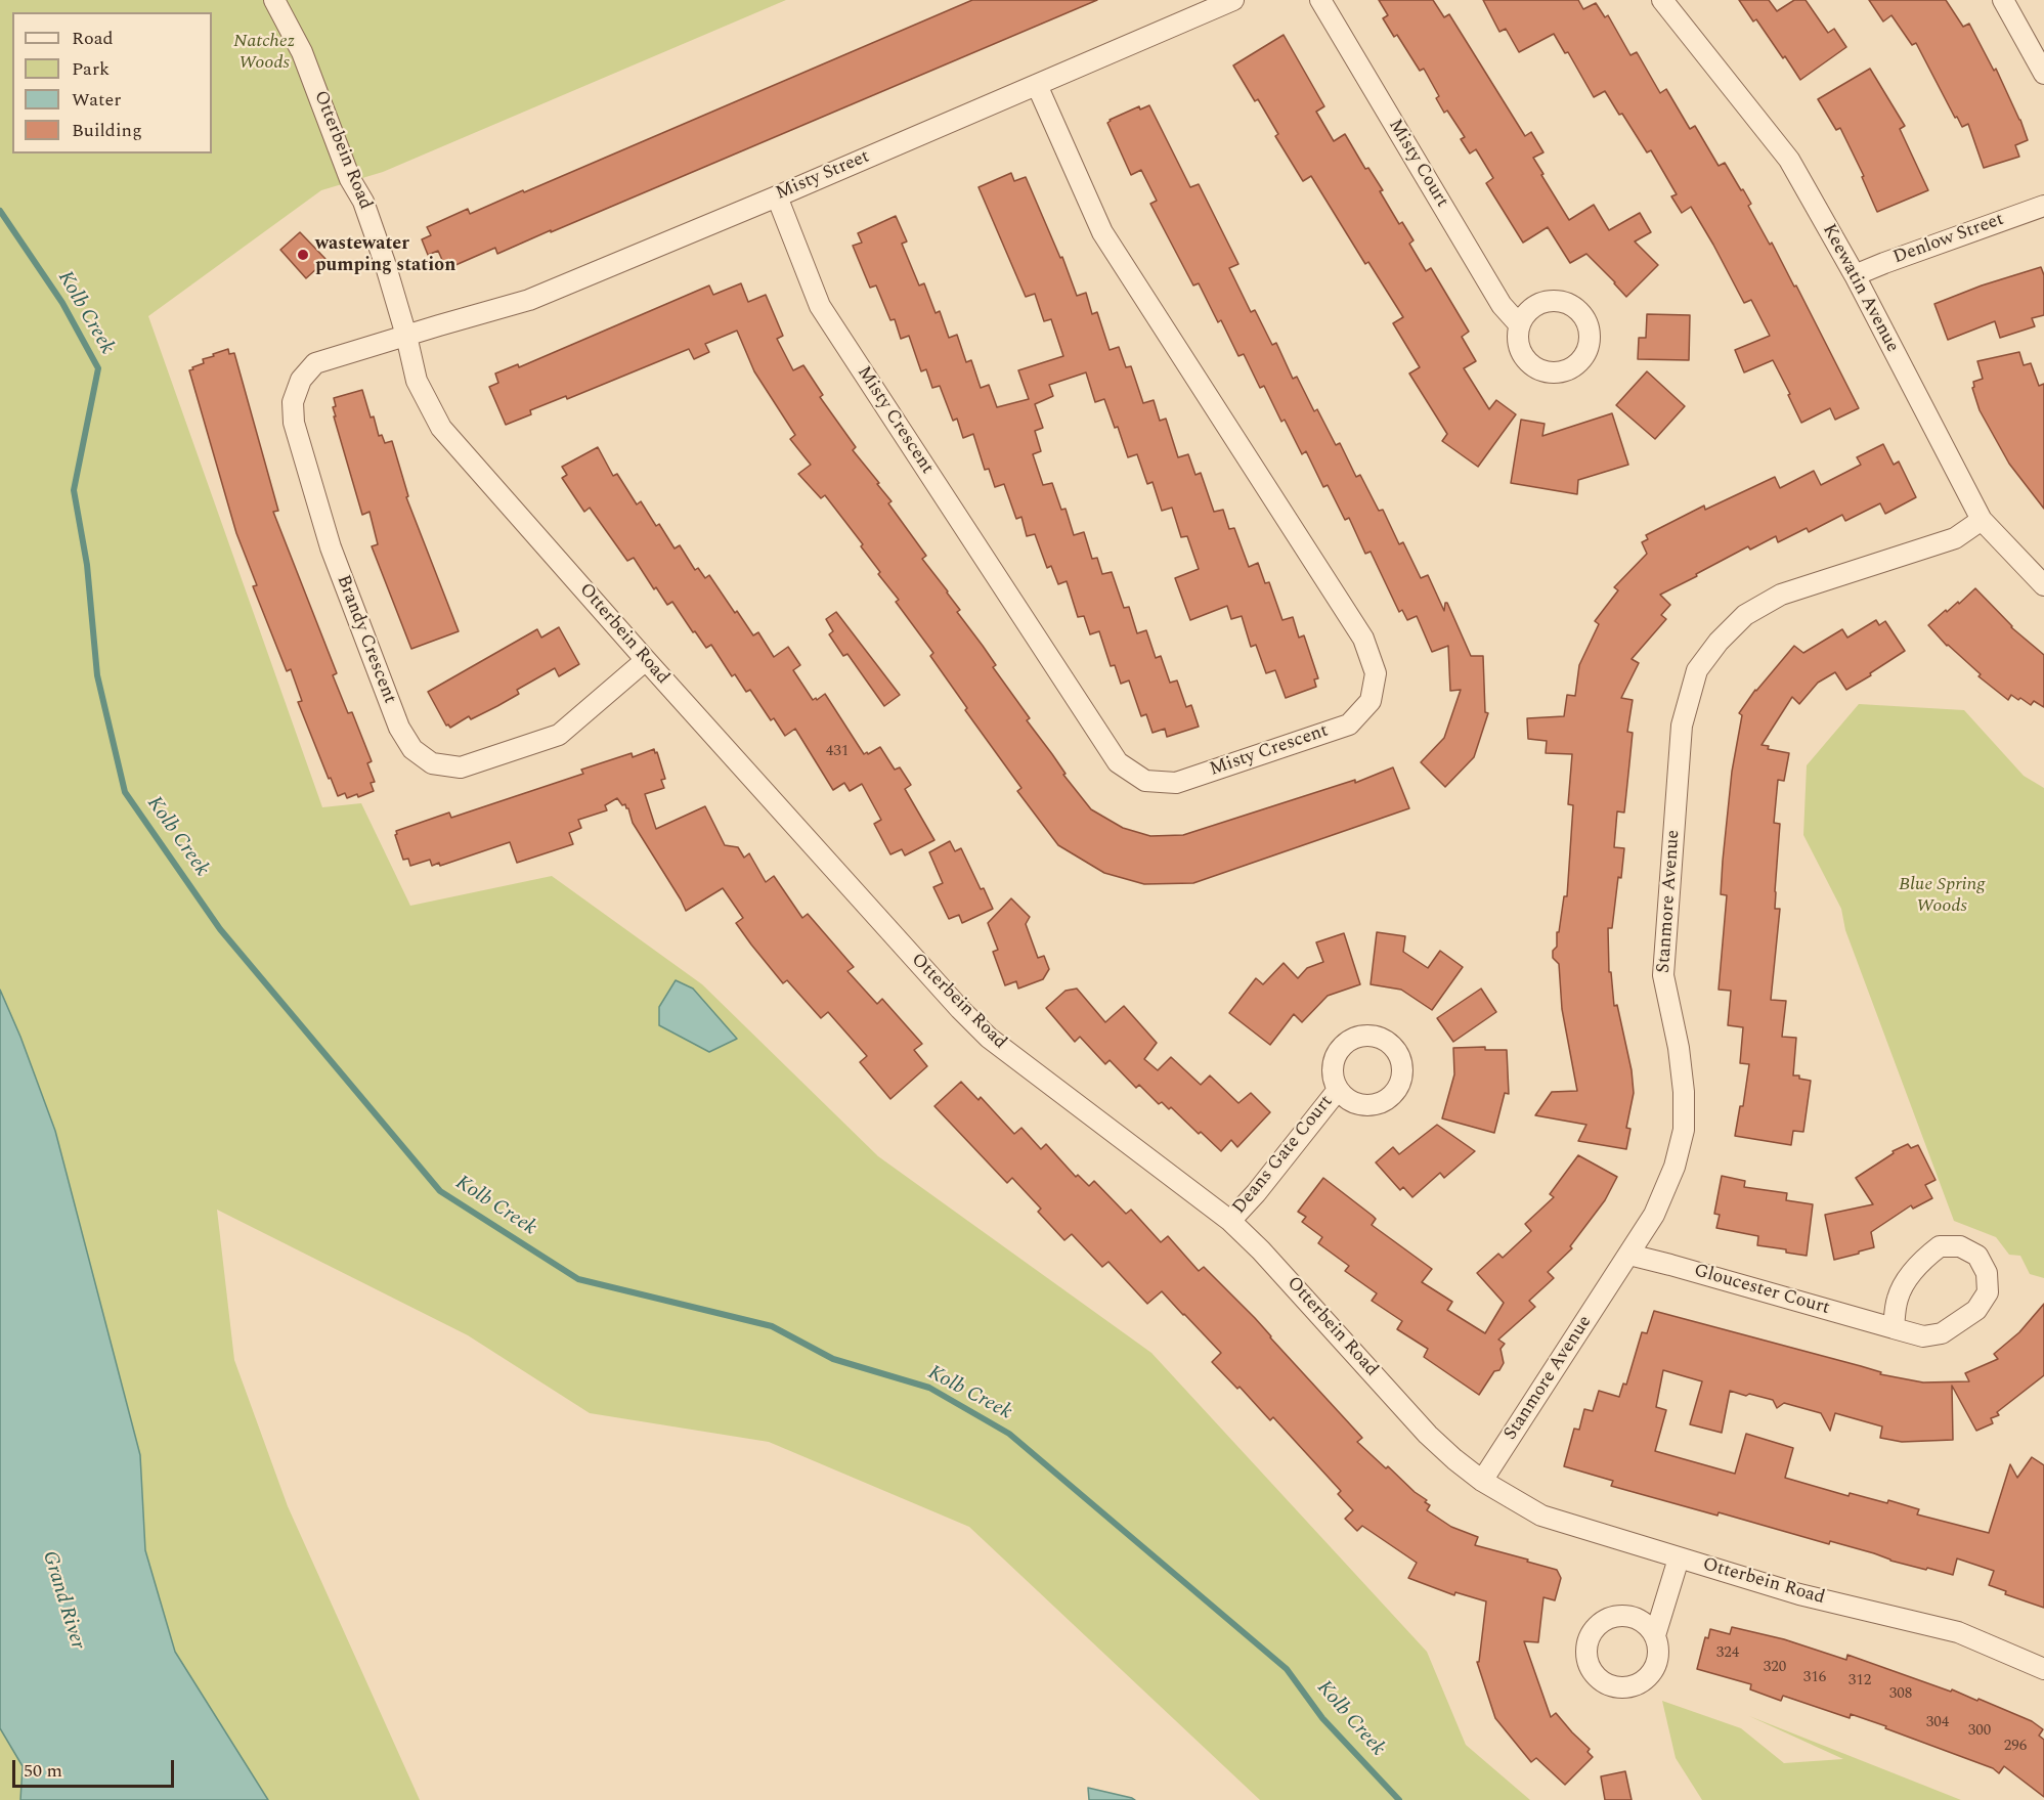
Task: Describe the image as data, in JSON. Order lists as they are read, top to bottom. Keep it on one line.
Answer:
{"streets":{"street":["Otterbein Road","Misty Court","Misty Street","Denlow Street","Keewatin Avenue","Misty Crescent","Brandy Crescent","Stanmore Avenue","Deans Gate Court","Gloucester Court"]},"crossings":[["Otterbein Road","Misty Street"],["Otterbein Road","Brandy Crescent"],["Otterbein Road","Stanmore Avenue"],["Otterbein Road","Deans Gate Court"],["Misty Street","Misty Crescent"],["Misty Street","Brandy Crescent"],["Denlow Street","Keewatin Avenue"],["Keewatin Avenue","Stanmore Avenue"],["Stanmore Avenue","Gloucester Court"]],"water":["Kolb Creek","Grand River"],"parks":["Natchez Woods","Blue Spring Woods"],"places":["wastewater pumping station"],"house_numbers":["431","324","320","316","312","308","304","300","296"],"legend":["Road","Park","Water","Building"],"scale_bar":"50 m"}
